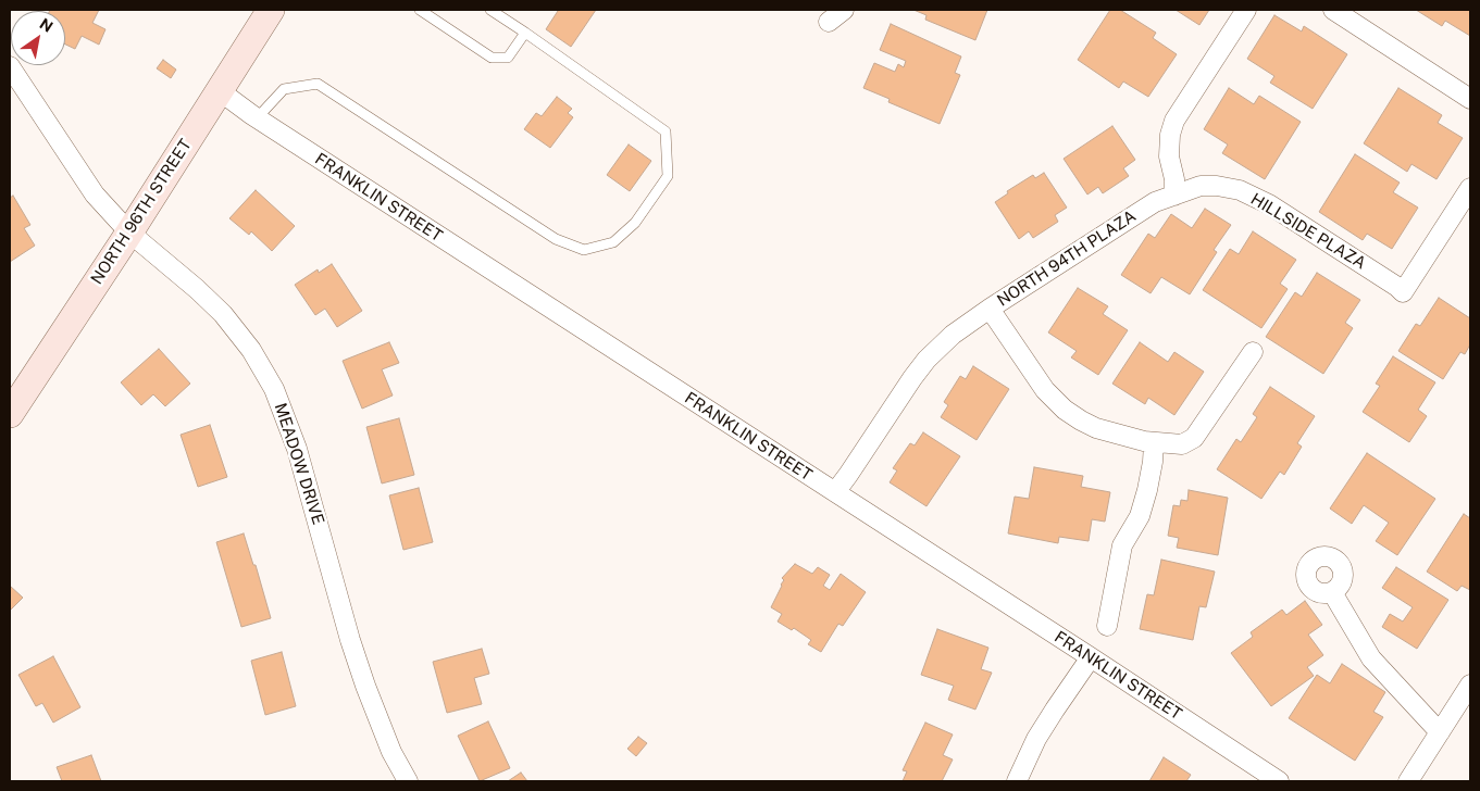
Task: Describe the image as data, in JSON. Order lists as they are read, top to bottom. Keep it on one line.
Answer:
{"streets":{"street":["FRANKLIN STREET","NORTH 96TH STREET","HILLSIDE PLAZA","NORTH 94TH PLAZA","MEADOW DRIVE"]},"crossings":[["FRANKLIN STREET","NORTH 96TH STREET"],["FRANKLIN STREET","NORTH 94TH PLAZA"],["NORTH 96TH STREET","MEADOW DRIVE"],["HILLSIDE PLAZA","NORTH 94TH PLAZA"]],"north":"top right"}
